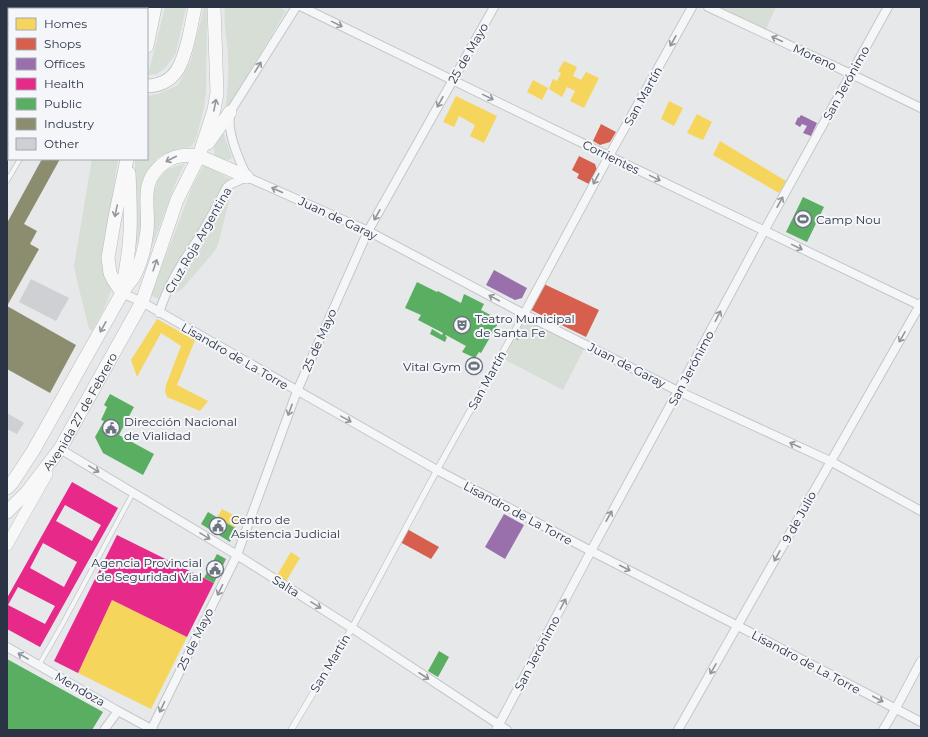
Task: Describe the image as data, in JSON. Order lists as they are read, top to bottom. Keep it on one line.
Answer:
{"streets":{"highway":["Avenida 27 de Febrero"],"street":["25 de Mayo","Moreno","San Jerónimo","San Martín","Corrientes","Juan de Garay","Cruz Roja Argentina","Lisandro de La Torre","9 de Julio","Salta","Mendoza"]},"crossings":[["25 de Mayo","Corrientes"],["25 de Mayo","Juan de Garay"],["25 de Mayo","Lisandro de La Torre"],["25 de Mayo","Salta"],["25 de Mayo","Mendoza"],["Moreno","San Jerónimo"],["San Jerónimo","Corrientes"],["San Jerónimo","Juan de Garay"],["San Jerónimo","Lisandro de La Torre"],["San Jerónimo","Salta"],["San Martín","Corrientes"],["San Martín","Juan de Garay"],["San Martín","Lisandro de La Torre"],["San Martín","Salta"],["Corrientes","9 de Julio"],["Juan de Garay","Cruz Roja Argentina"],["Juan de Garay","9 de Julio"],["Cruz Roja Argentina","Lisandro de La Torre"],["Lisandro de La Torre","Avenida 27 de Febrero"],["Lisandro de La Torre","9 de Julio"],["Avenida 27 de Febrero","Salta"]],"one_way":["25 de Mayo","Moreno","San Jerónimo","San Martín","Corrientes","Juan de Garay","Lisandro de La Torre","9 de Julio","Salta"],"places":{"sports":["Camp Nou","Vital Gym"],"theatre":["Teatro Municipal de Santa Fe"],"public building":["Dirección Nacional de Vialidad","Centro de Asistencia Judicial","Agencia Provincial de Seguridad Vial"]},"legend":["Homes","Shops","Offices","Health","Public","Industry","Other"]}
